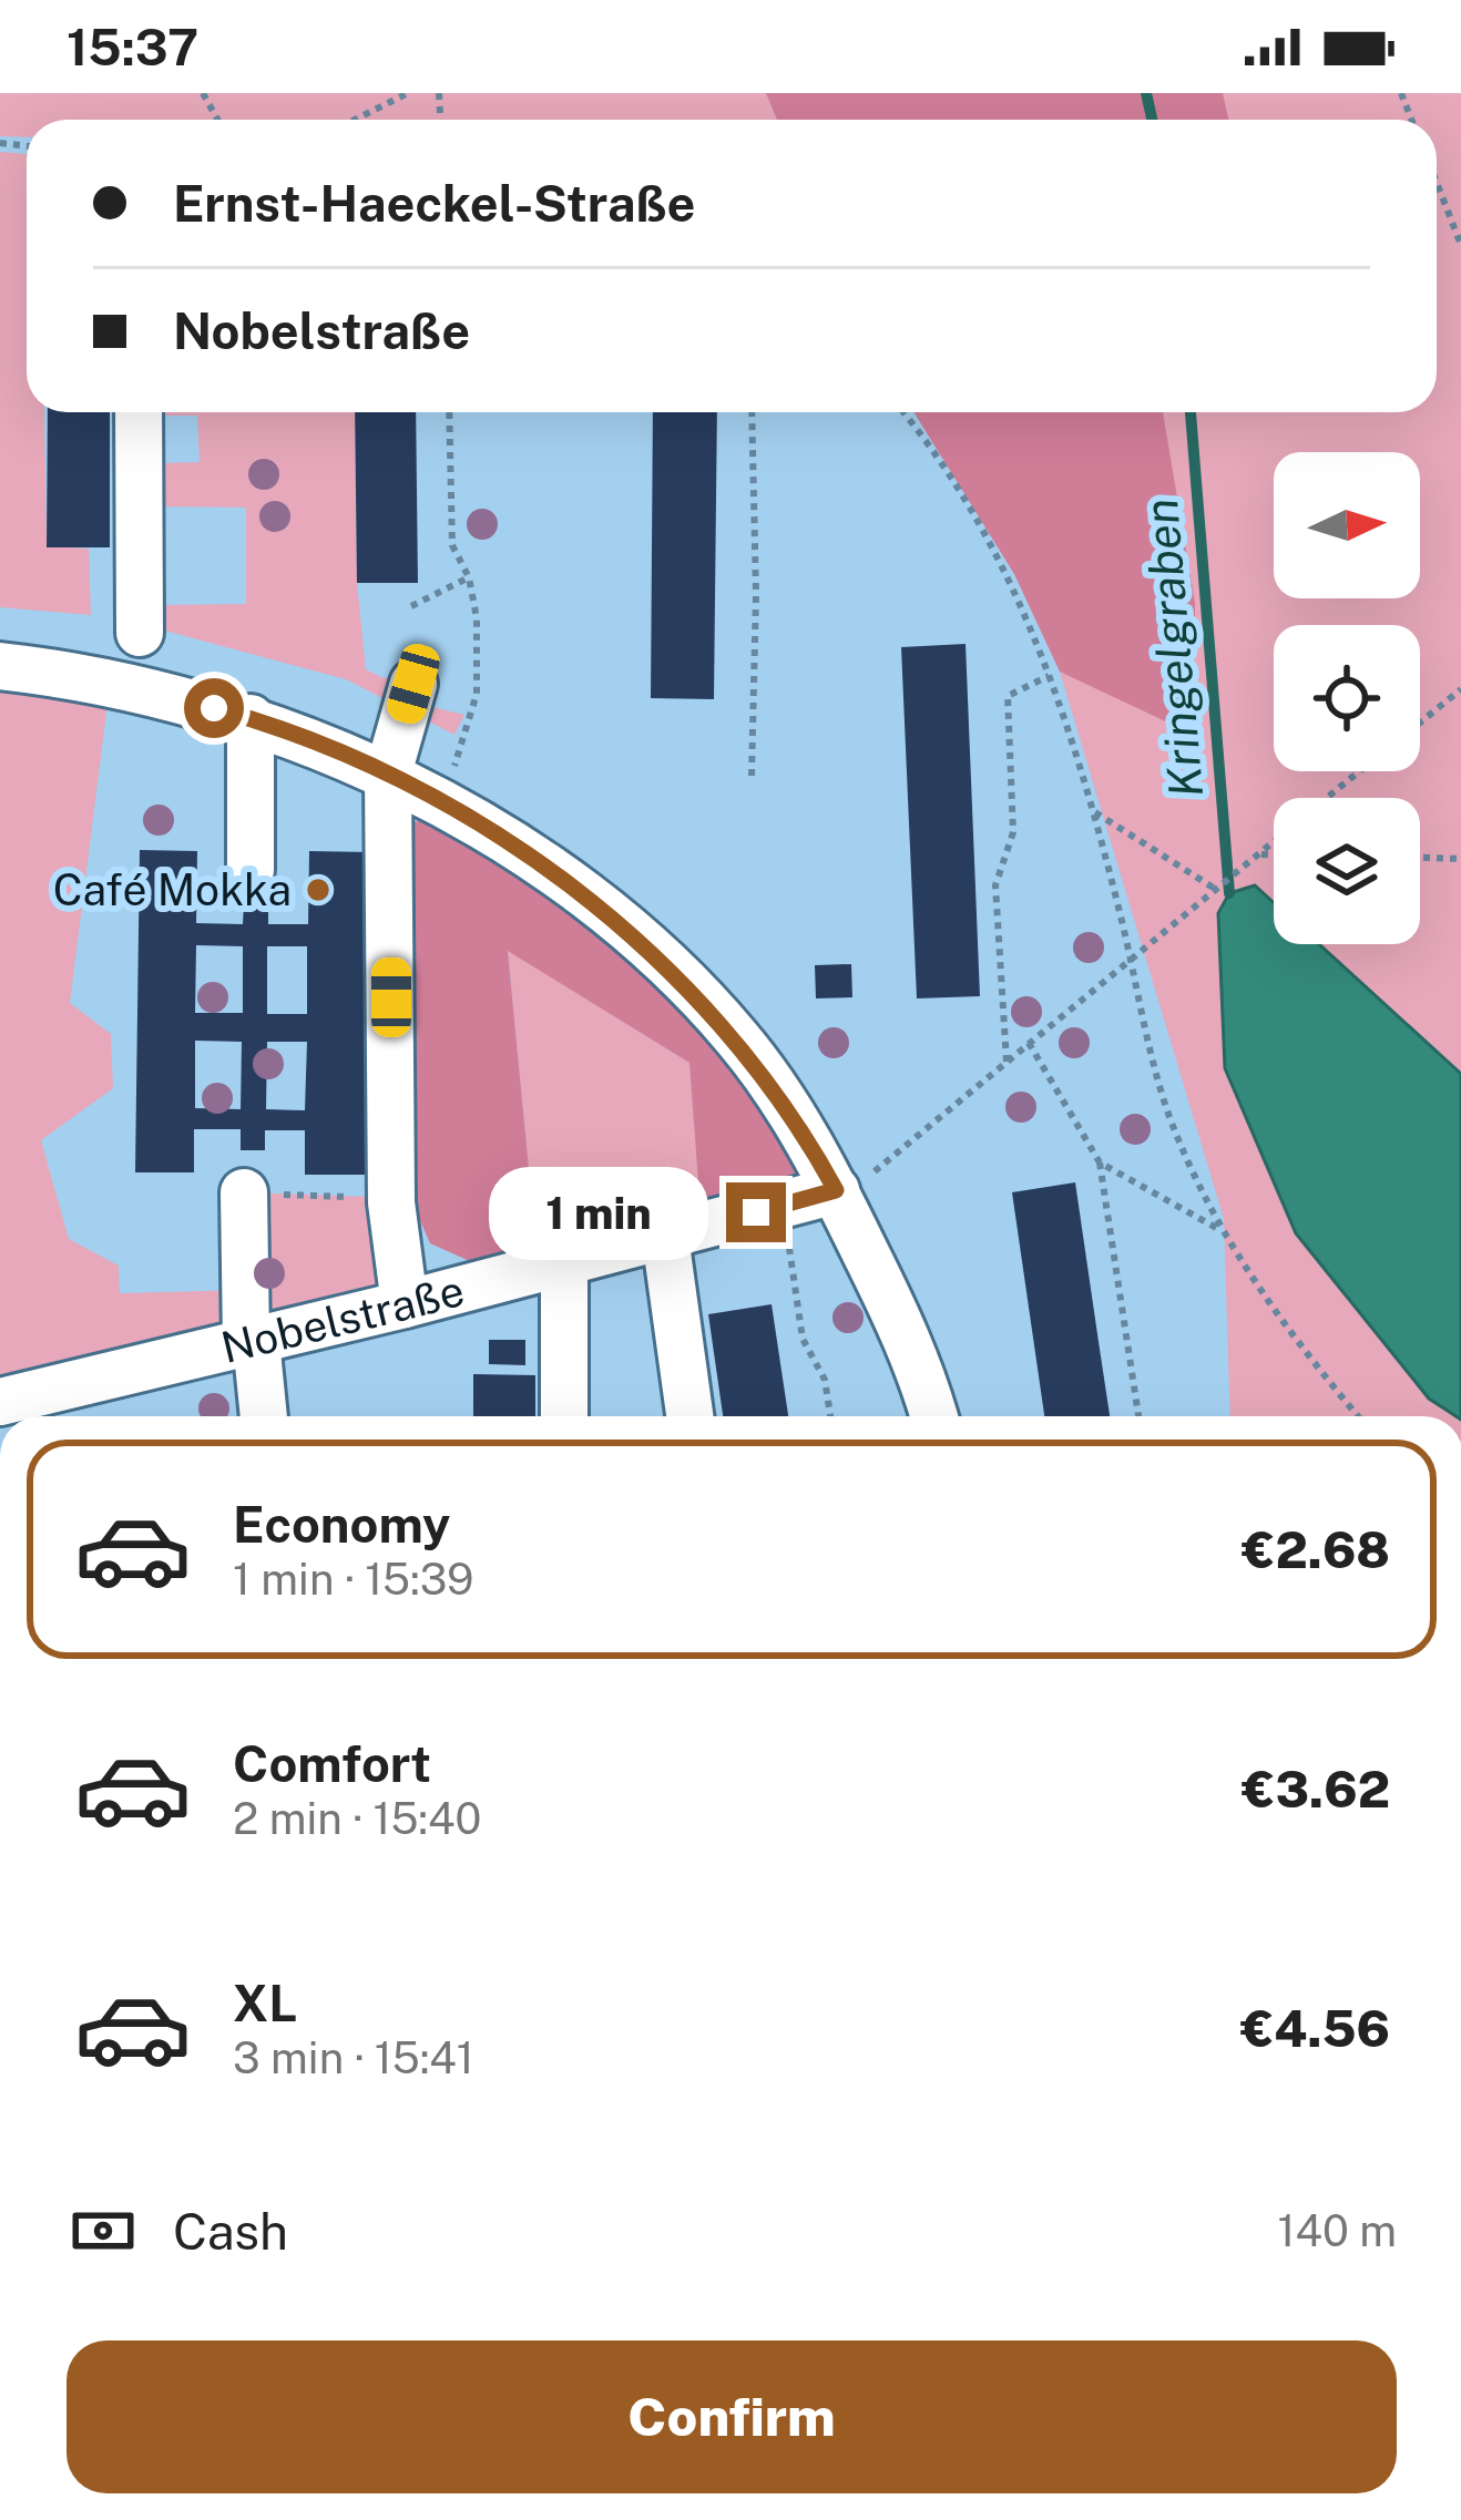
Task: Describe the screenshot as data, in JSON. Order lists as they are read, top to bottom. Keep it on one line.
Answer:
{"streets":{"street":["Nobelstraße"]},"water":["Kringelgraben"],"places":["Café Mokka"],"north":"right","page":{"status":"15:37","banner":["Ernst-Haeckel-Straße","Nobelstraße"],"bubble":"1 min","list":[{"name":"Economy","note":"1 min · 15:39","value":"€2.68"},{"name":"Comfort","note":"2 min · 15:40","value":"€3.62"},{"name":"XL","note":"3 min · 15:41","value":"€4.56"}],"pay":["Cash","140 m"],"buttons":"Confirm"}}
